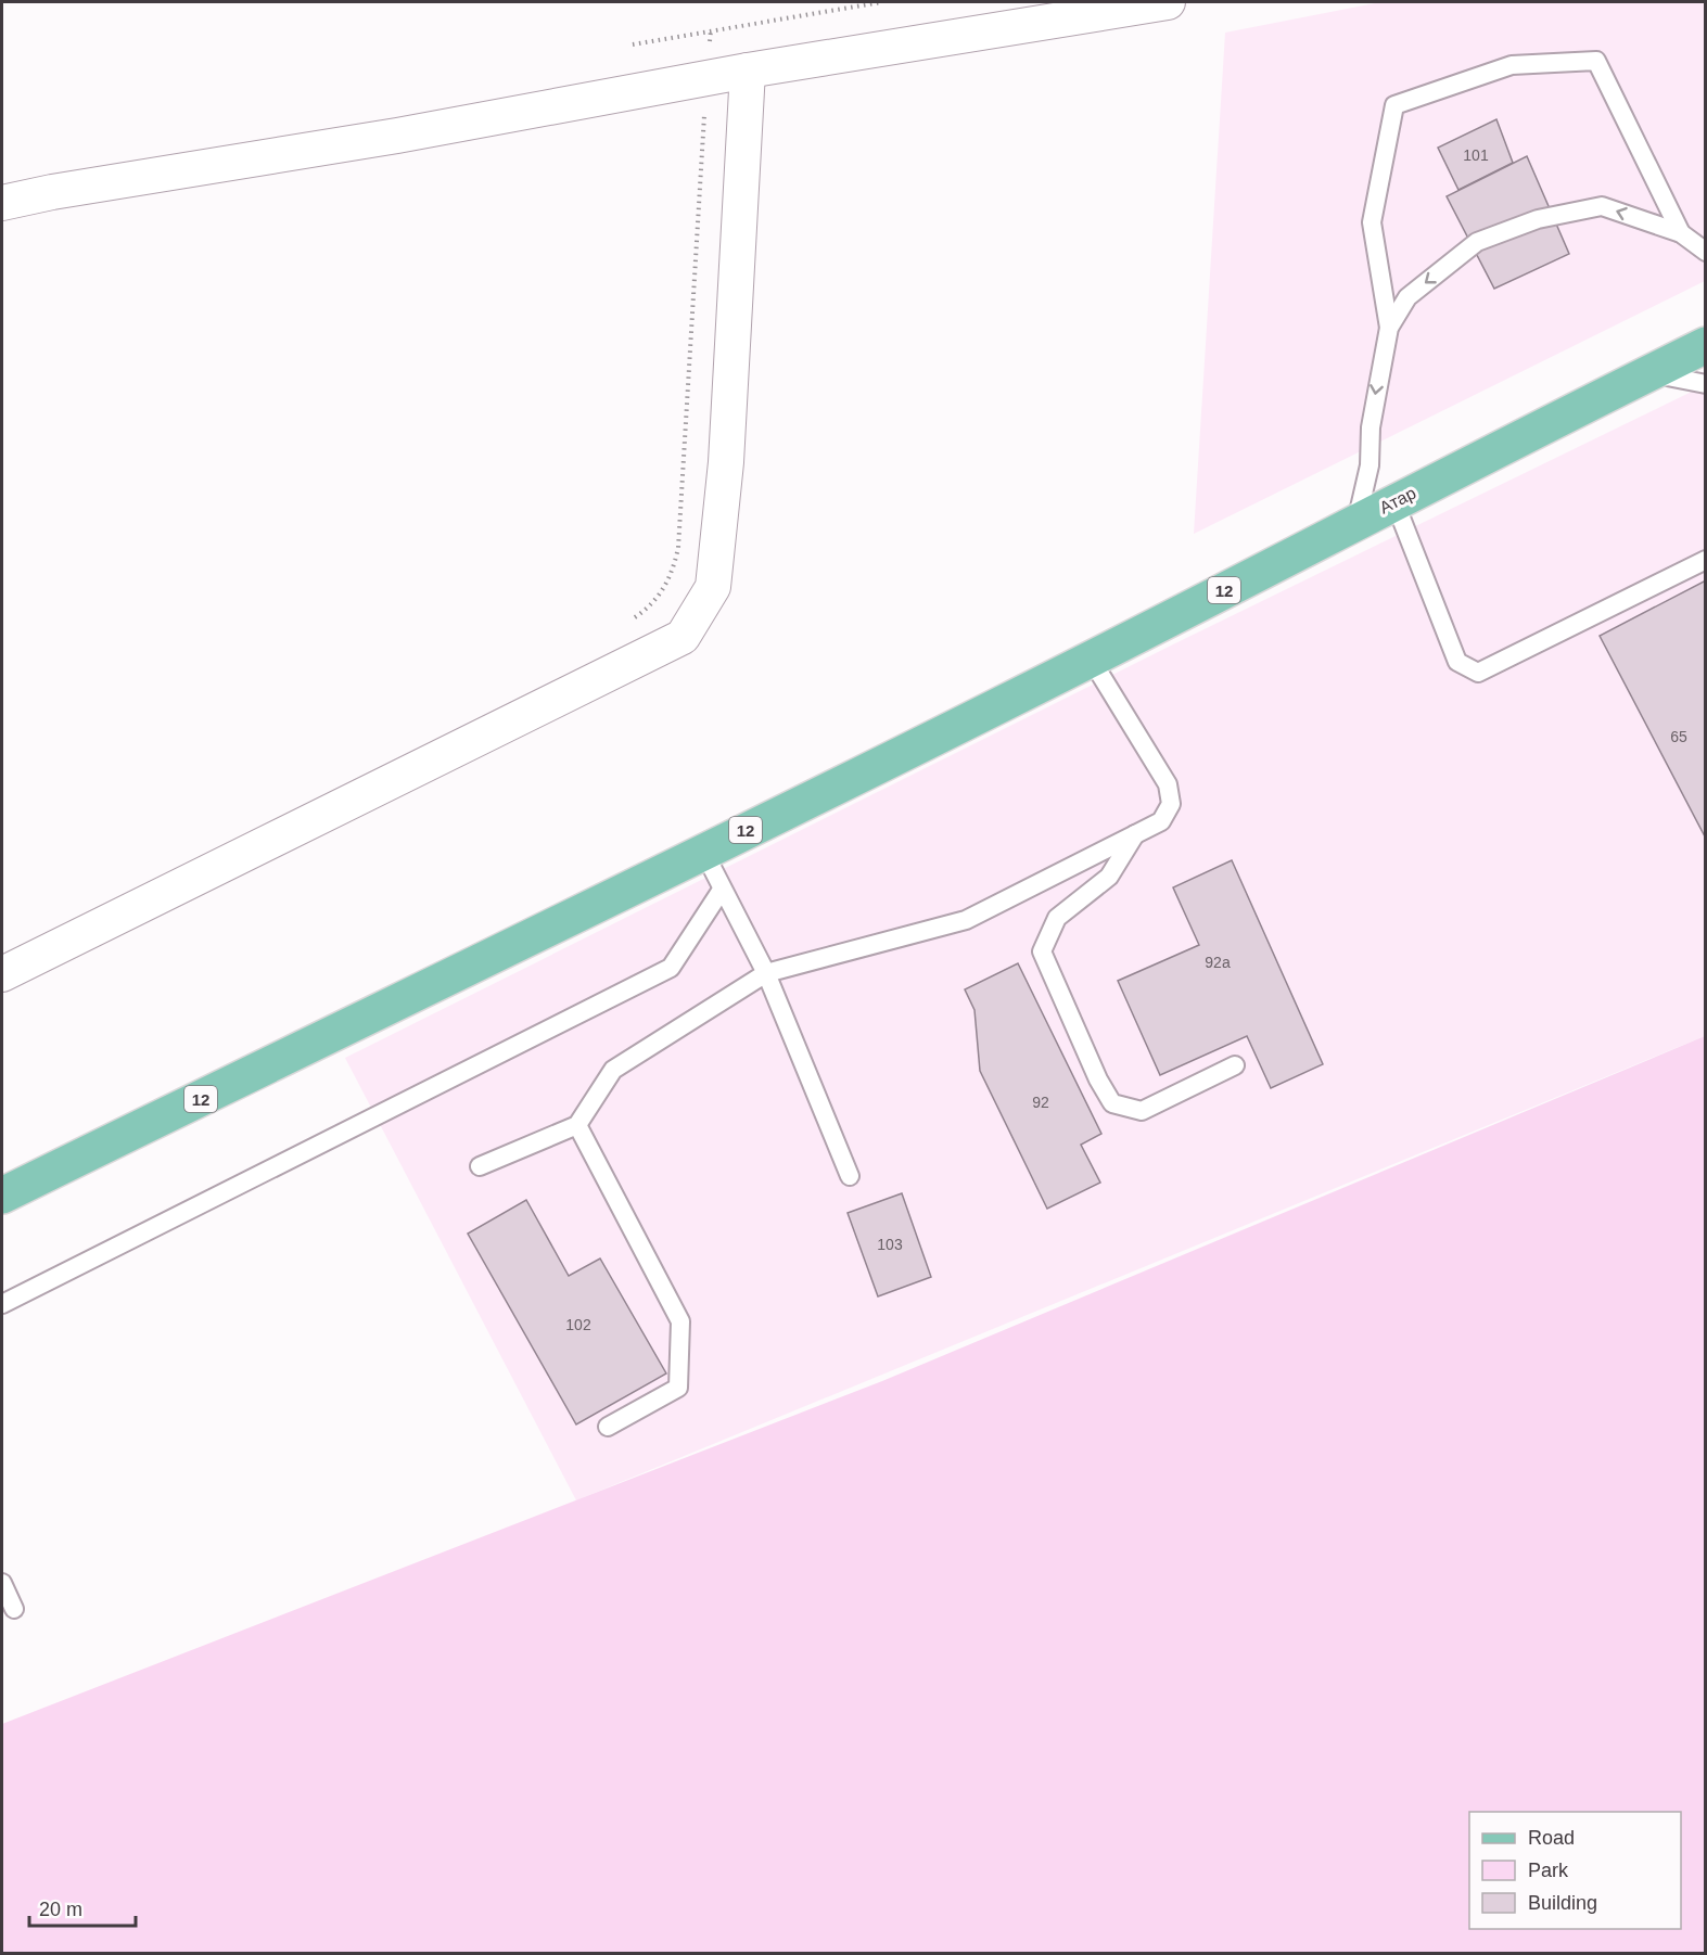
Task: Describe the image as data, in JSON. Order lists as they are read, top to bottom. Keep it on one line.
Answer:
{"streets":{"main road":["Атар","12"]},"crossings":[["Атар","12"]],"house_numbers":["101","65","92a","92","103","102"],"legend":["Road","Park","Building"],"scale_bar":"20 m"}
